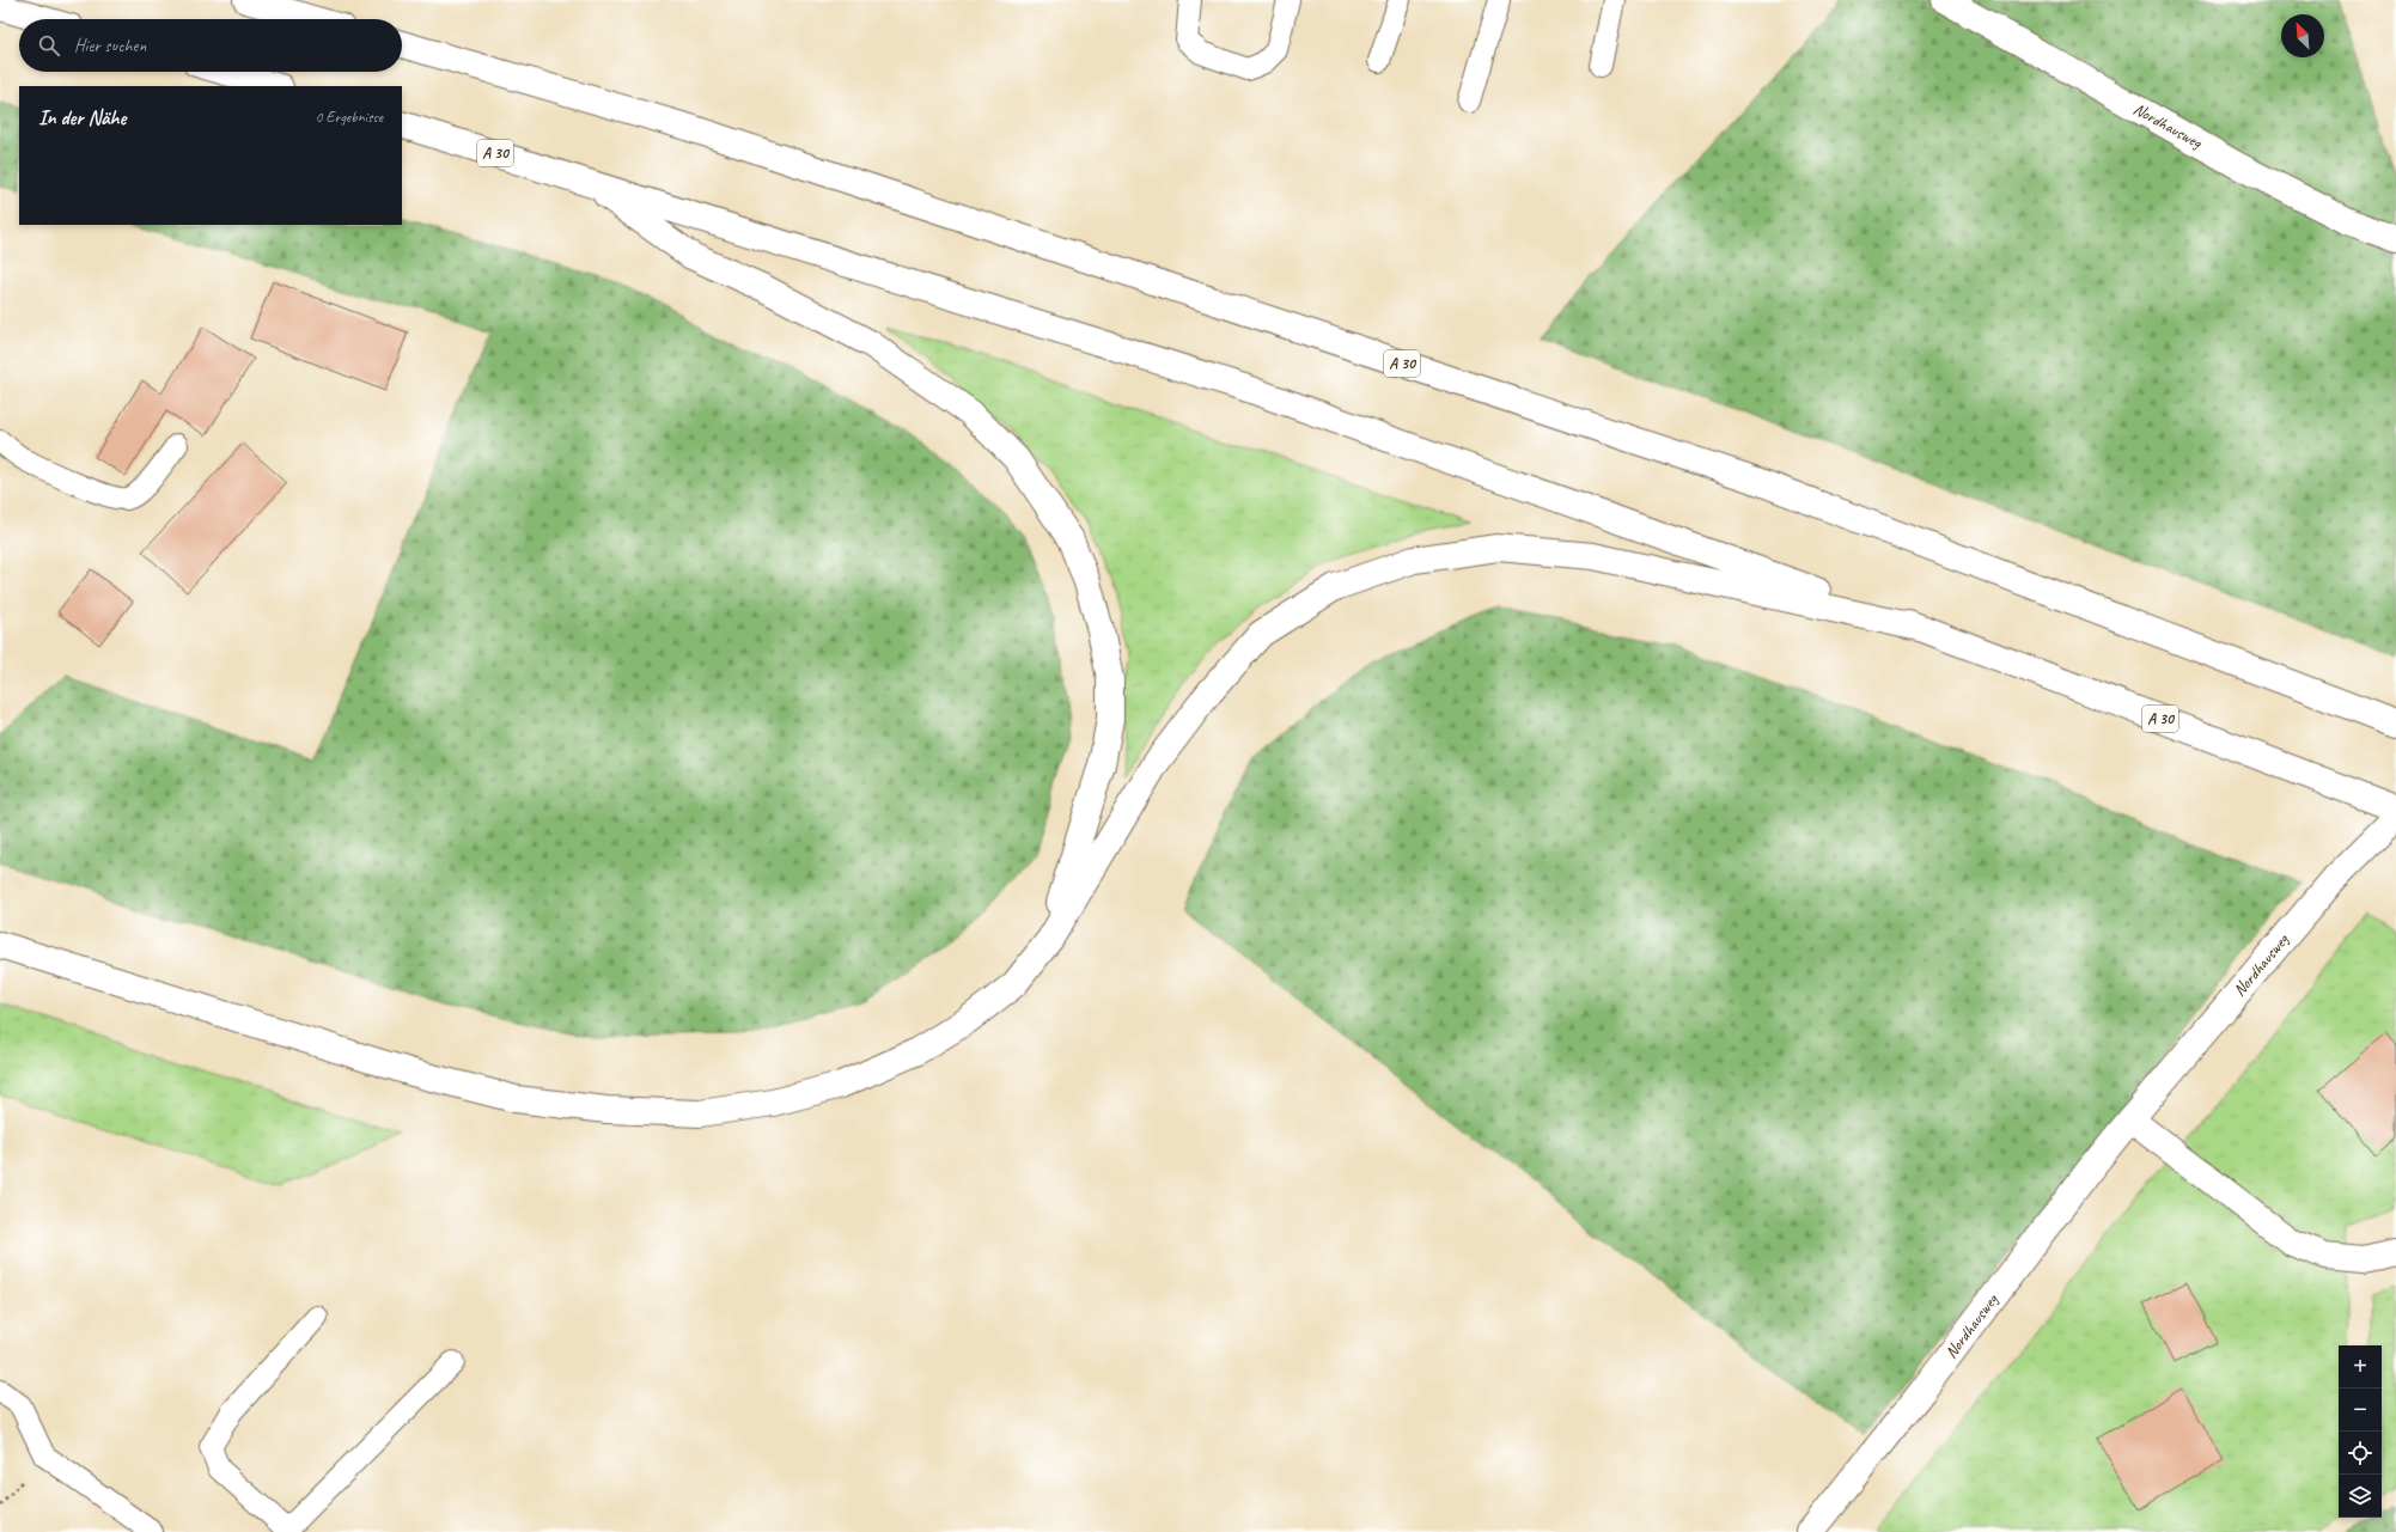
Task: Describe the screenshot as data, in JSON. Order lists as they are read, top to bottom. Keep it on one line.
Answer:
{"streets":{"main road":["Nordhausweg","A 30"]},"north":"top left","page":{"search":"Hier suchen","heading":["In der Nähe","0 Ergebnisse"],"map_buttons":["+","−"]}}
